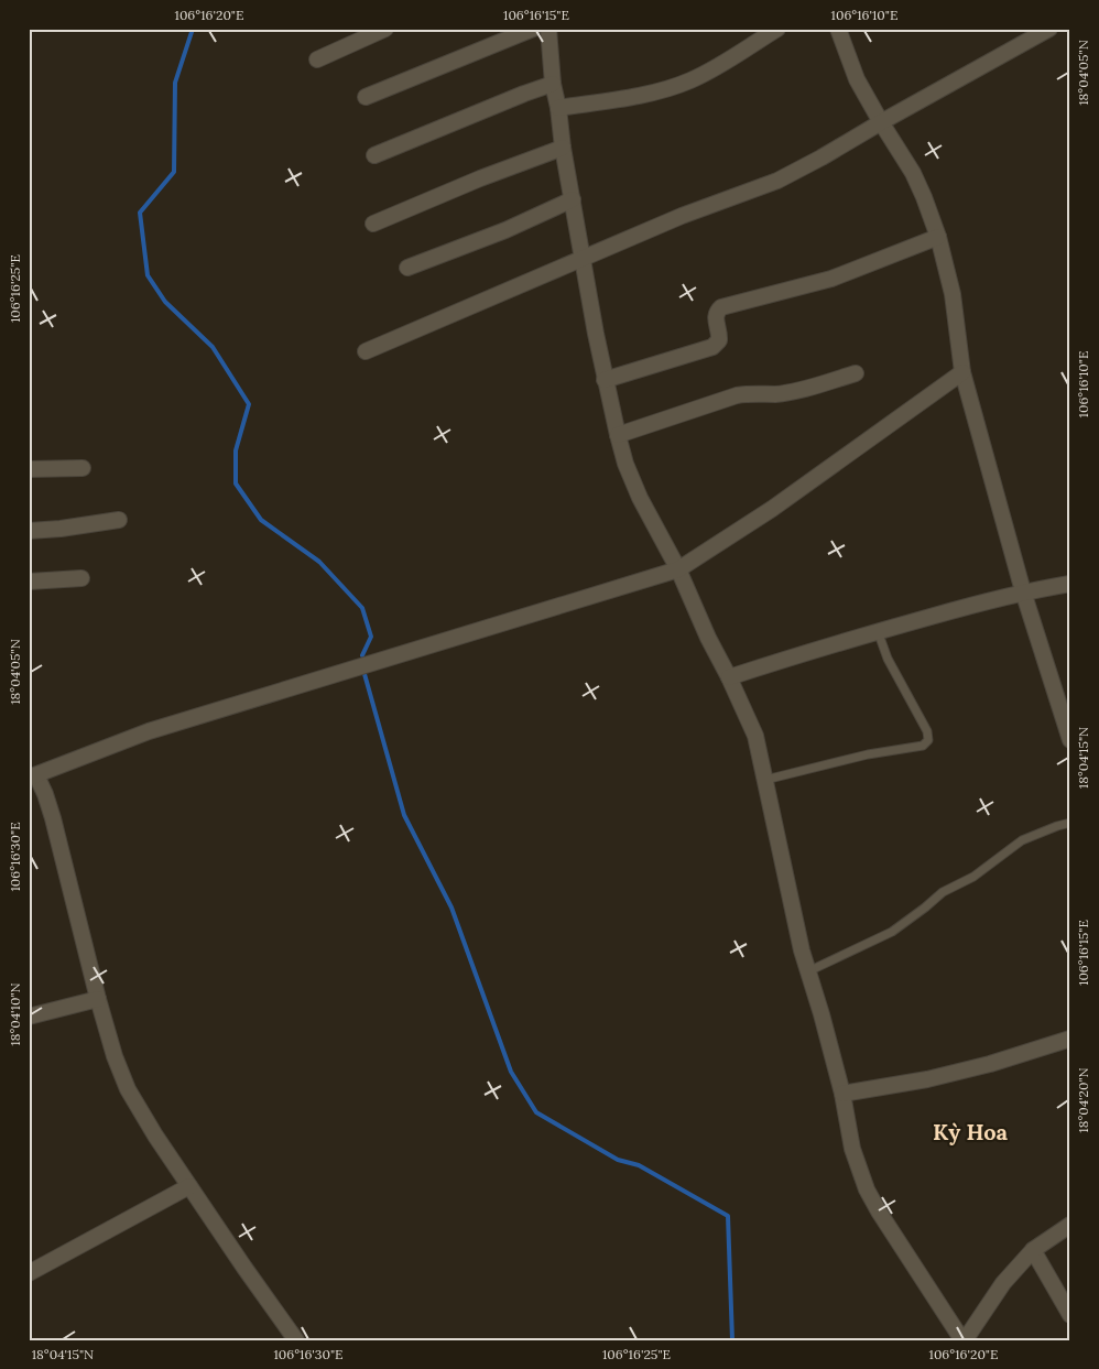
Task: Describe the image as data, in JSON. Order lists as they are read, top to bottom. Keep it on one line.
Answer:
{"districts":["Kỳ Hoa"],"coordinates":["106°16'20\"E","106°16'15\"E","106°16'10\"E","18°04'05\"N","106°16'25\"E","18°04'15\"N","106°16'30\"E","18°04'10\"N","18°04'20\"N"]}
